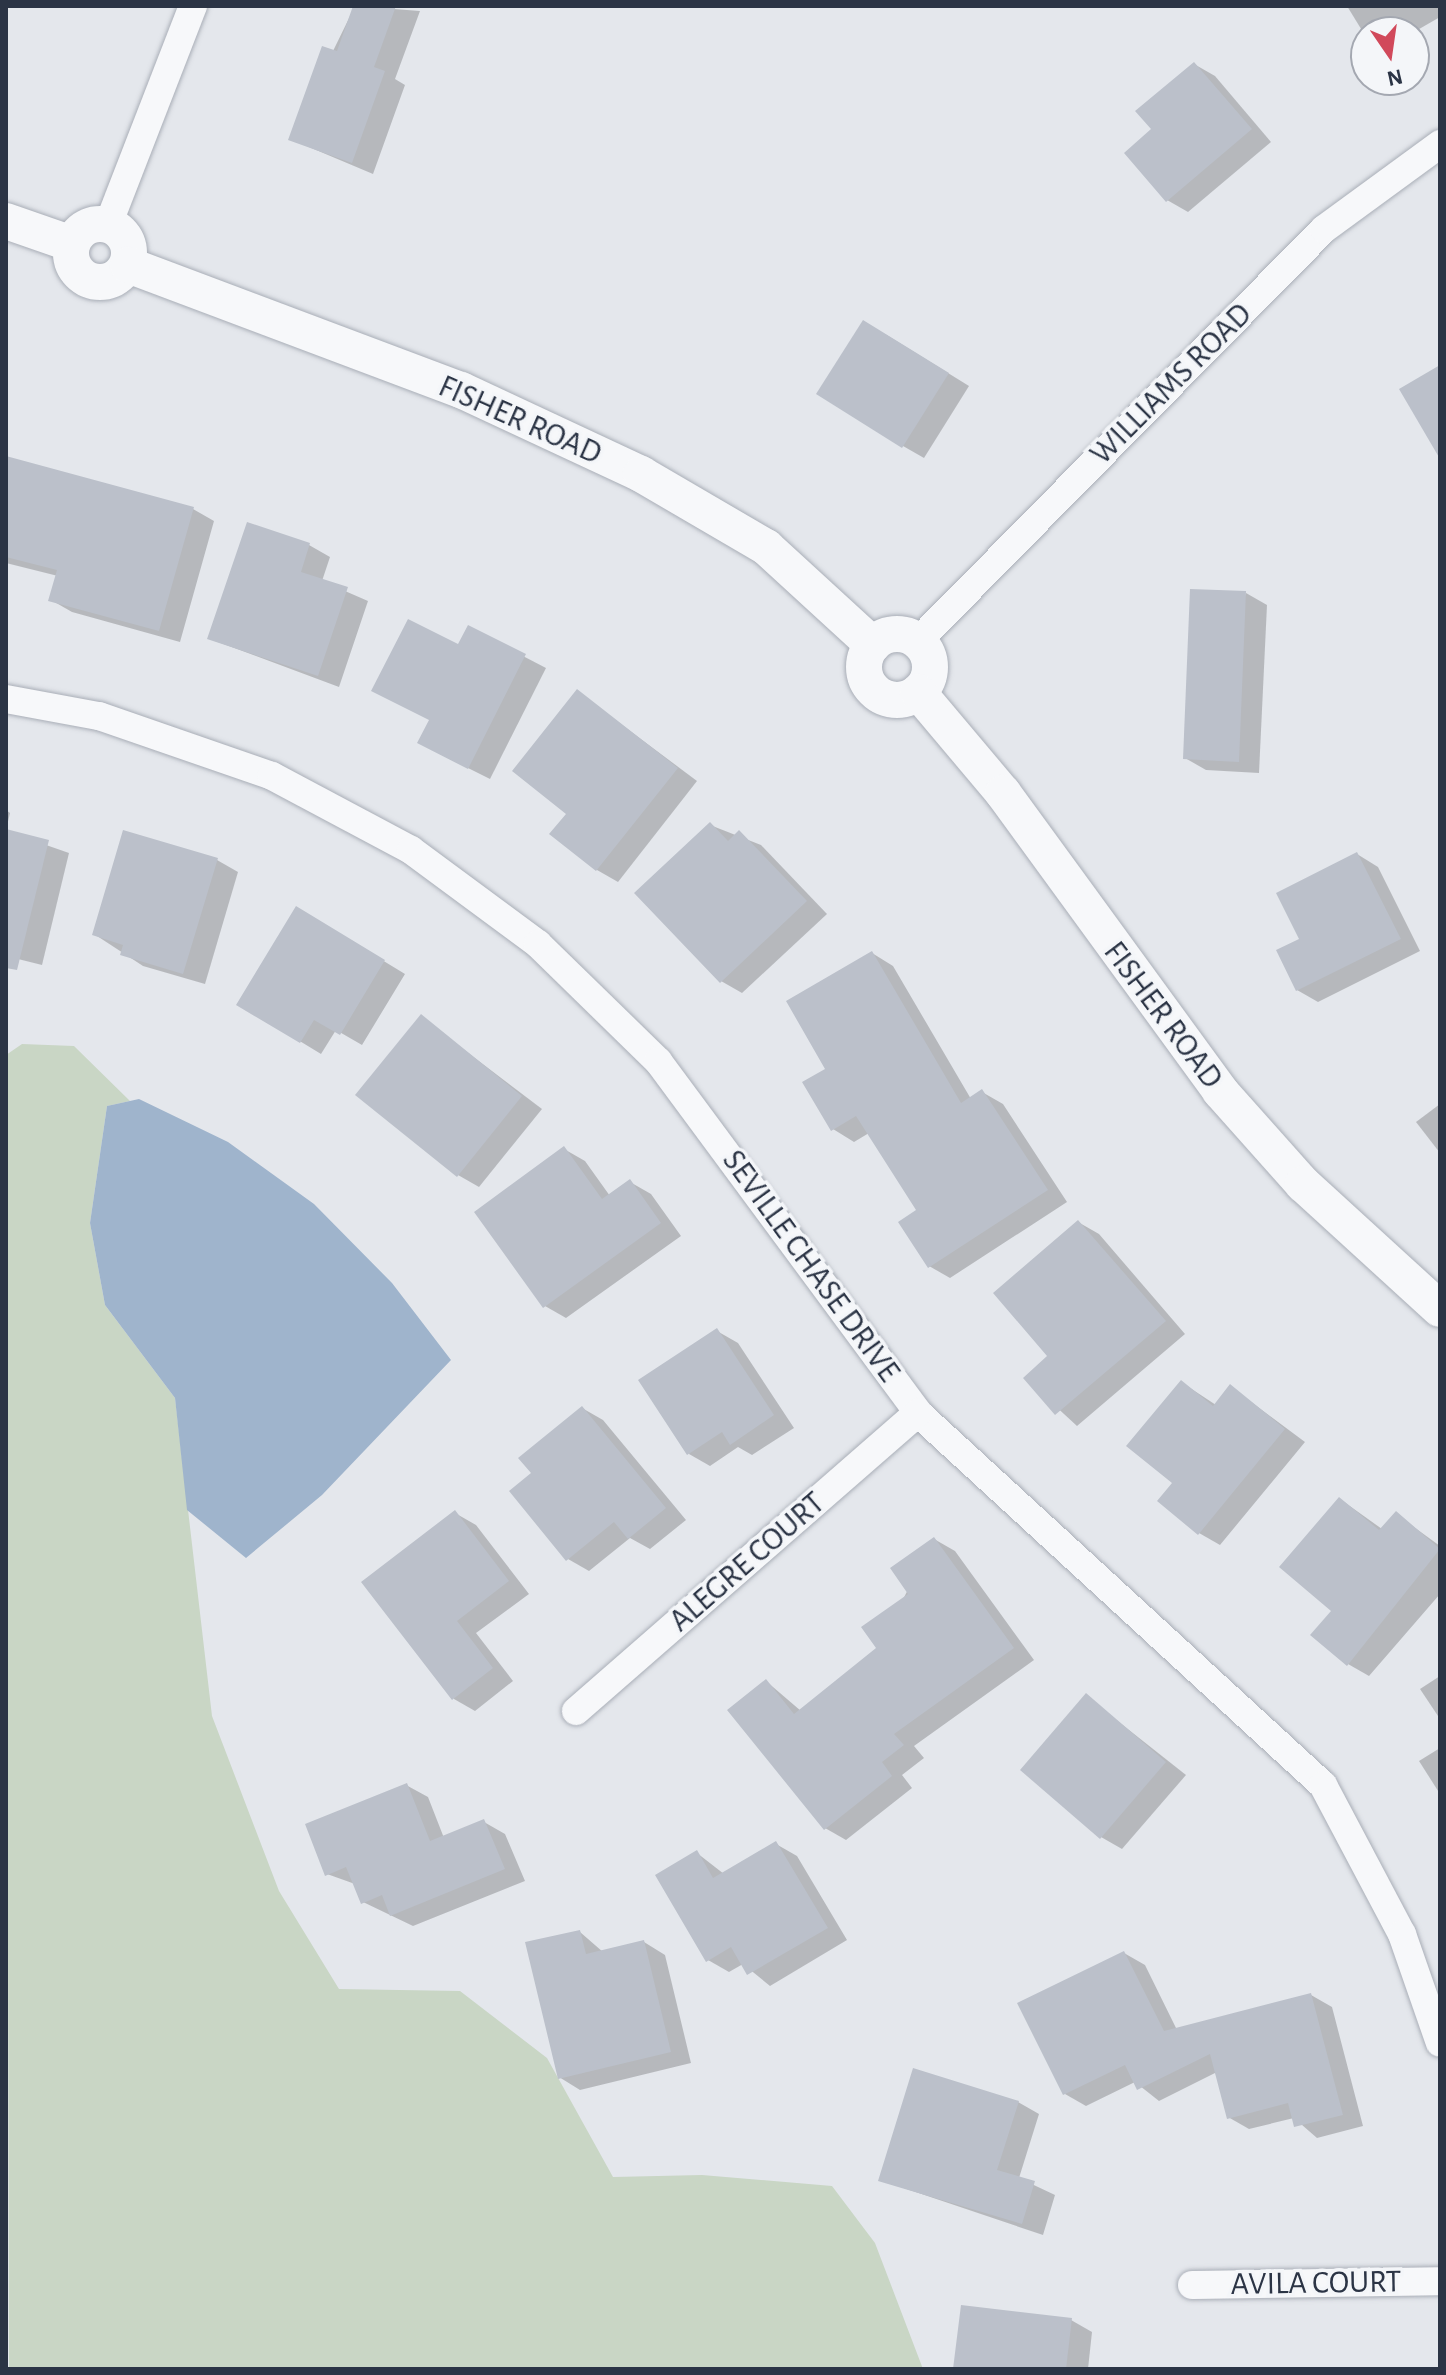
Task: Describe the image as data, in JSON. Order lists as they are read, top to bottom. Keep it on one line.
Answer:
{"streets":{"street":["WILLIAMS ROAD","FISHER ROAD","SEVILLE CHASE DRIVE","ALEGRE COURT","AVILA COURT"]},"crossings":[["WILLIAMS ROAD","FISHER ROAD"],["SEVILLE CHASE DRIVE","ALEGRE COURT"]],"north":"bottom"}
